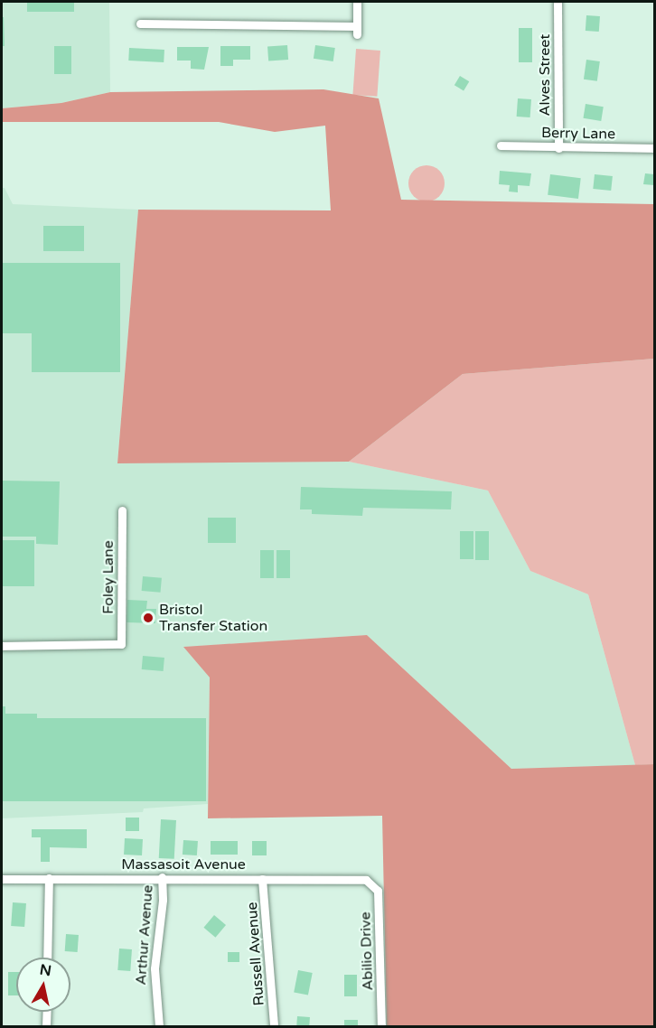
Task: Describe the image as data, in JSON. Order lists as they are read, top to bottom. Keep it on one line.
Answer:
{"streets":{"street":["Alves Street","Berry Lane","Foley Lane","Massasoit Avenue","Arthur Avenue","Abilio Drive","Russell Avenue"]},"crossings":[["Alves Street","Berry Lane"],["Massasoit Avenue","Arthur Avenue"],["Massasoit Avenue","Abilio Drive"],["Massasoit Avenue","Russell Avenue"]],"places":["Bristol Transfer Station"],"north":"top"}
